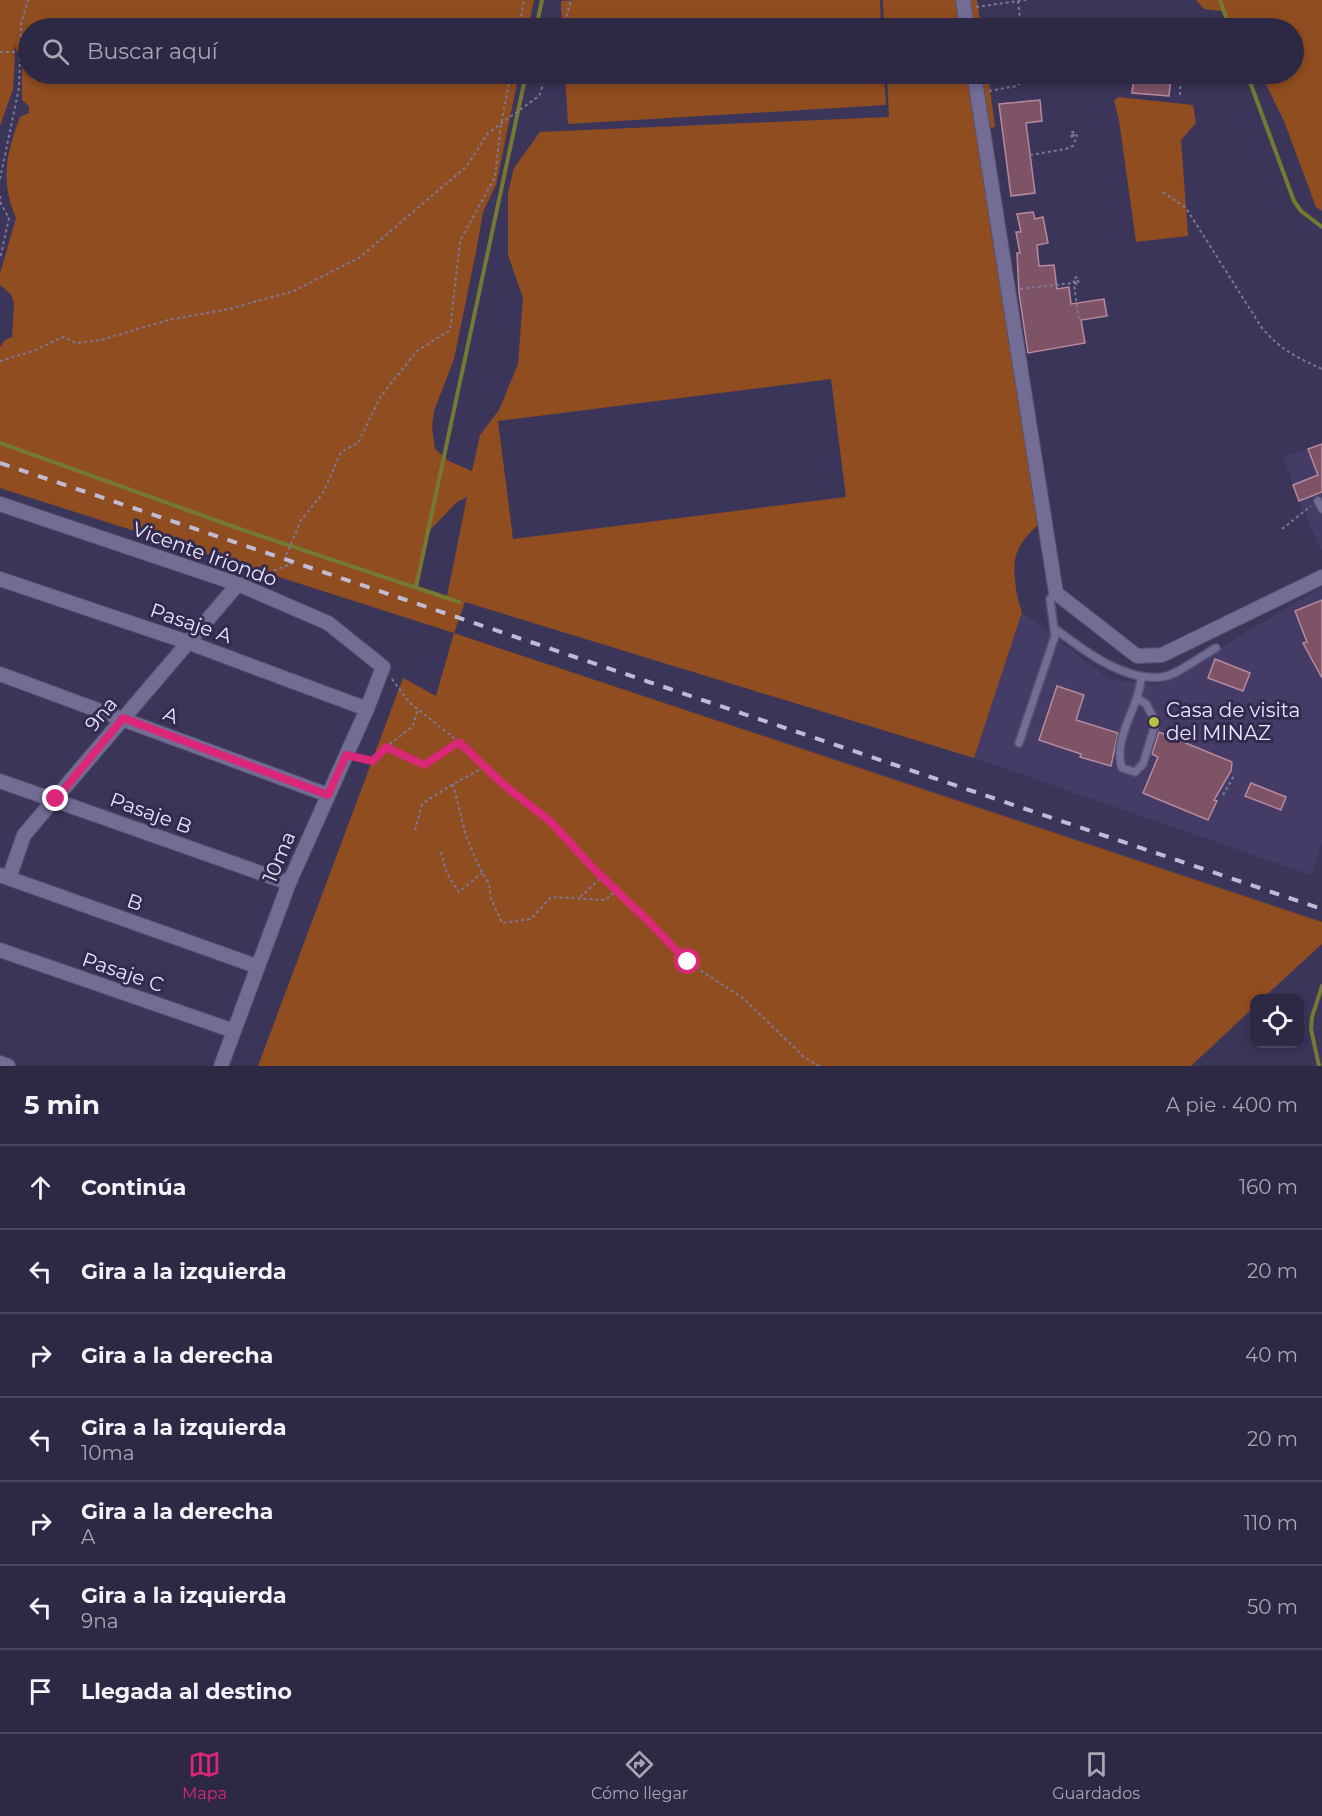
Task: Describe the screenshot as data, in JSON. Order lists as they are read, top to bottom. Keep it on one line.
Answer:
{"streets":{"street":["Vicente Iriondo","Pasaje A","9na","A","Pasaje B","10ma","B","Pasaje C"]},"crossings":[["Vicente Iriondo","9na"],["Vicente Iriondo","10ma"],["Pasaje A","9na"],["Pasaje A","10ma"],["9na","A"],["9na","Pasaje B"],["9na","B"],["A","10ma"],["Pasaje B","10ma"],["10ma","B"],["10ma","Pasaje C"]],"places":["Casa de visita del MINAZ"],"page":{"search":"Buscar aquí","heading":["5 min","A pie · 400 m"],"list":[["Continúa","160 m"],["Gira a la izquierda","20 m"],["Gira a la derecha","40 m"],["Gira a la izquierda","10ma","20 m"],["Gira a la derecha","A","110 m"],["Gira a la izquierda","9na","50 m"],"Llegada al destino"],"nav":["Mapa","Cómo llegar","Guardados"]}}
